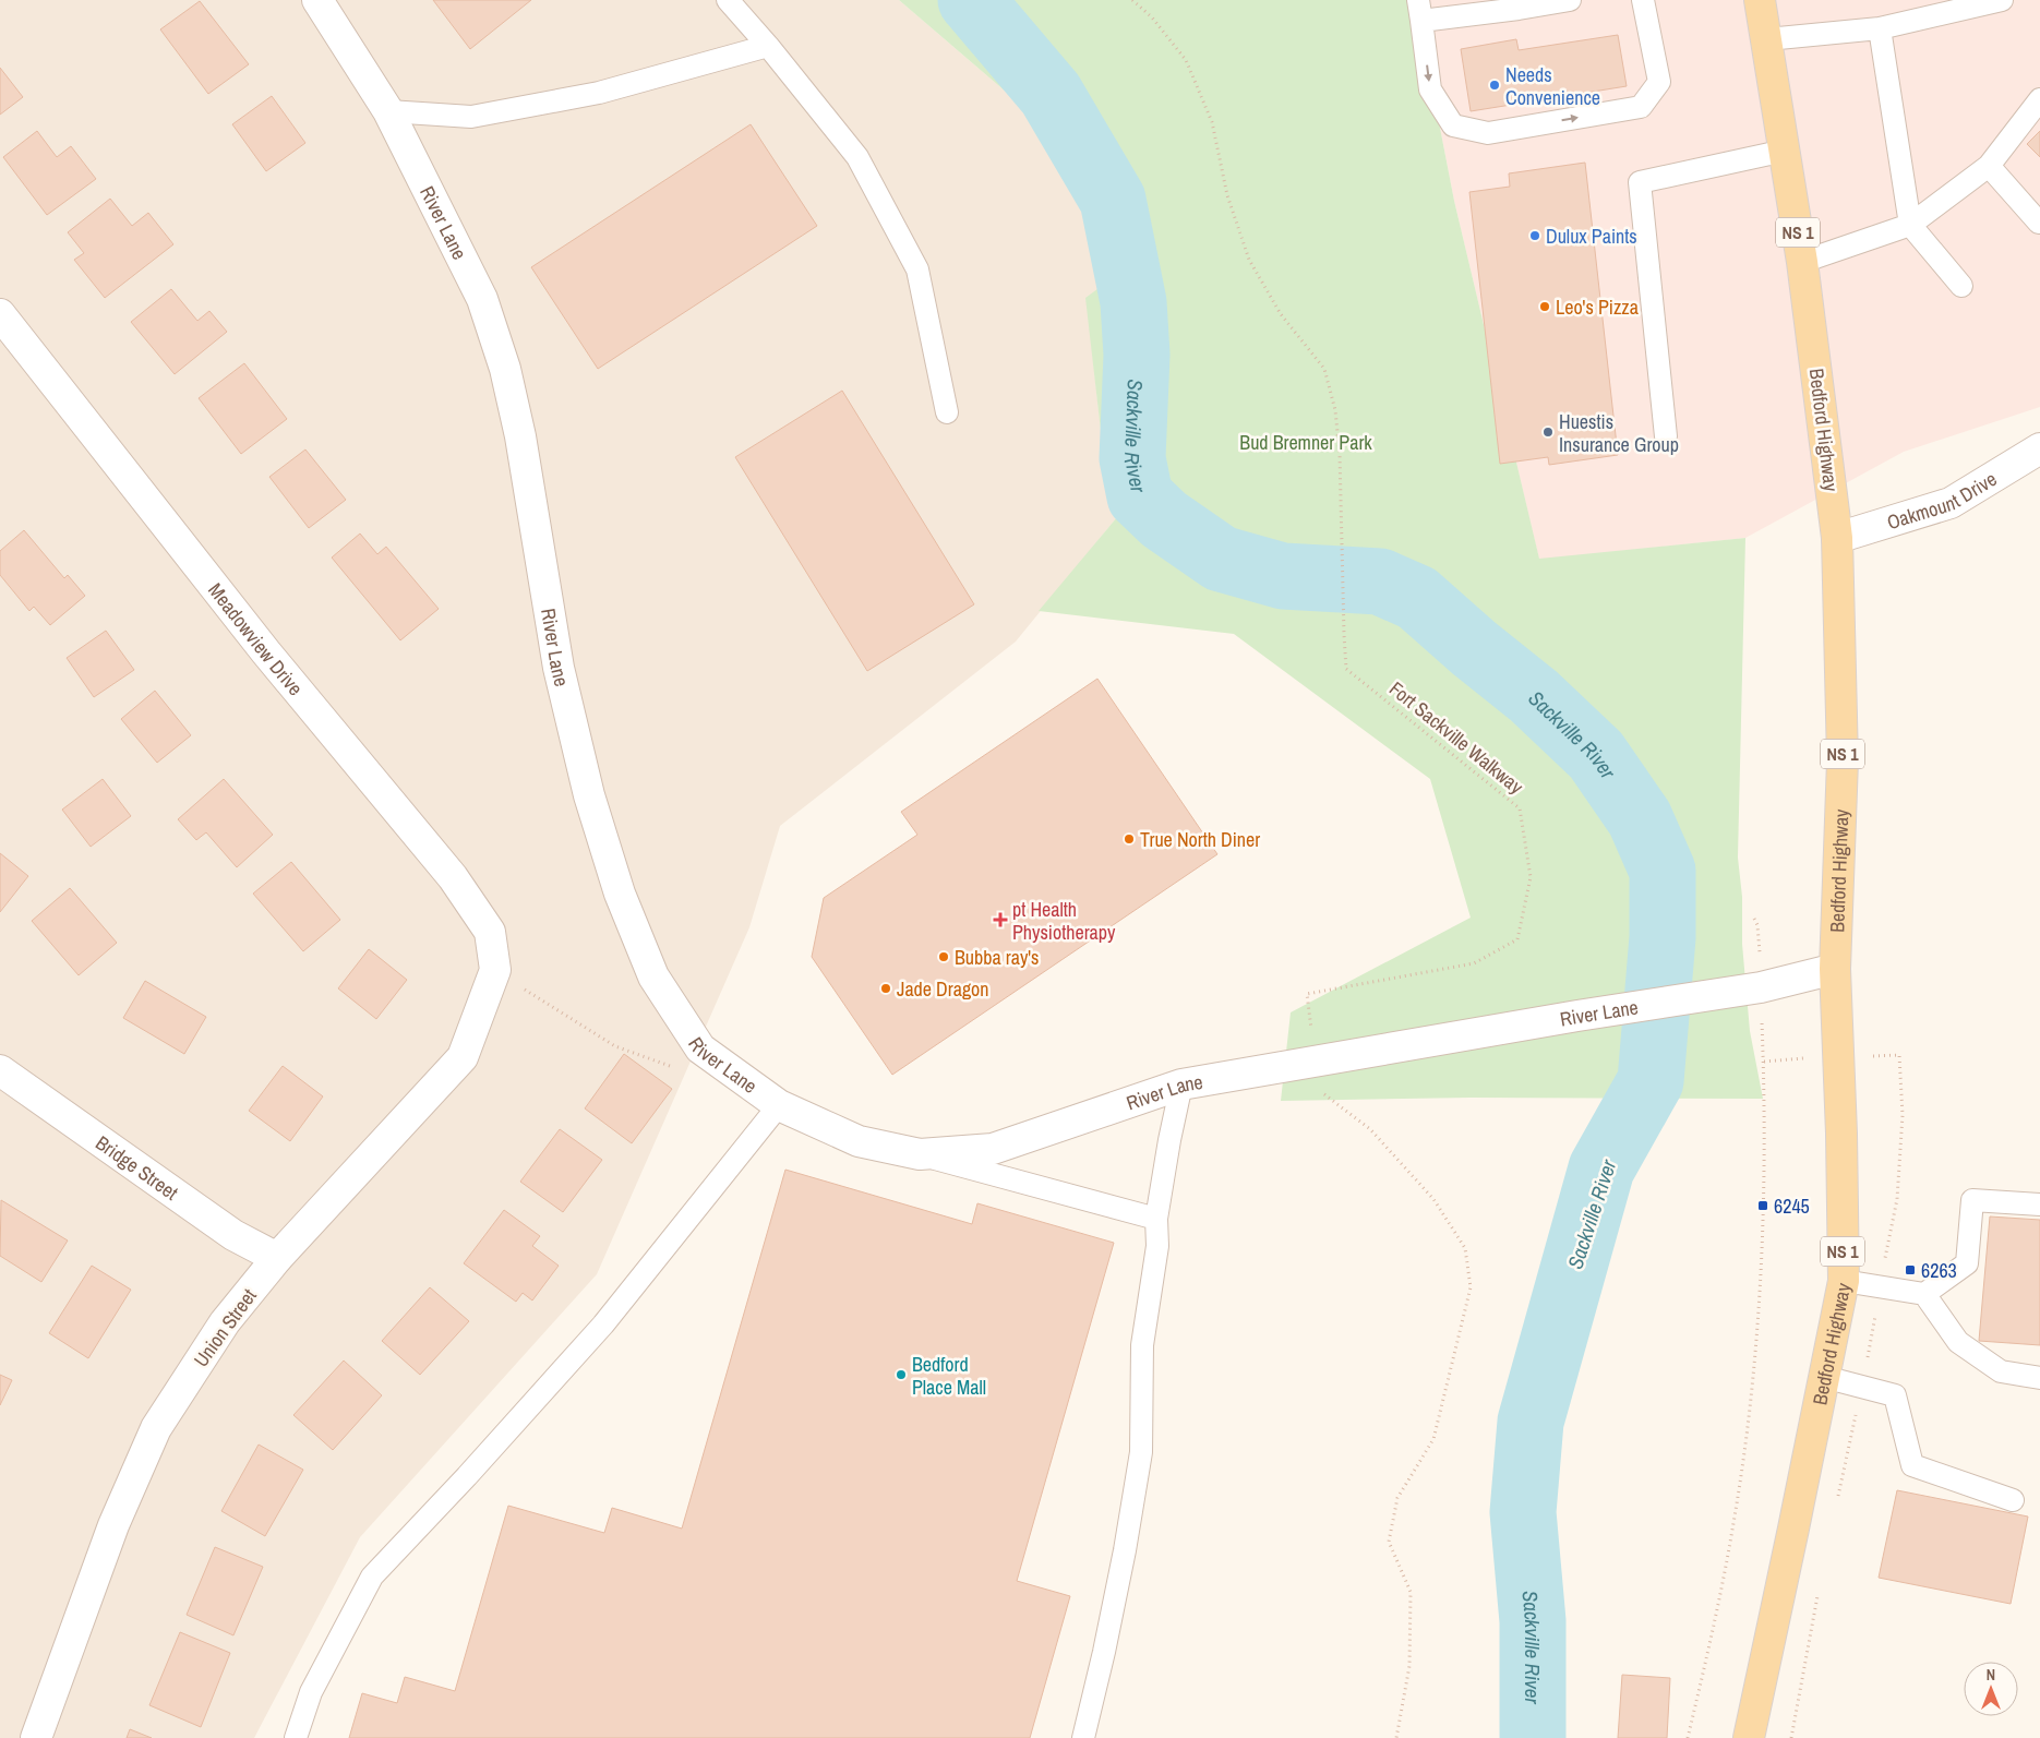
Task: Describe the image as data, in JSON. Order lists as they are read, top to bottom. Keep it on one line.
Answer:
{"streets":{"main road":["NS 1","Bedford Highway"],"street":["River Lane","Oakmount Drive","Meadowview Drive","Bridge Street","Union Street"],"path":["Fort Sackville Walkway"]},"crossings":[["River Lane","Bedford Highway"],["River Lane","Fort Sackville Walkway"],["Bedford Highway","Oakmount Drive"],["Meadowview Drive","Union Street"],["Bridge Street","Union Street"]],"water":["Sackville River"],"parks":["Bud Bremner Park"],"places":{"other":["Needs Convenience","Dulux Paints","Leo's Pizza","Huestis Insurance Group","True North Diner","Bubba ray's","Jade Dragon","Bedford Place Mall"],"health":["pt Health Physiotherapy"],"transit":["6245","6263"]},"north":"top"}
